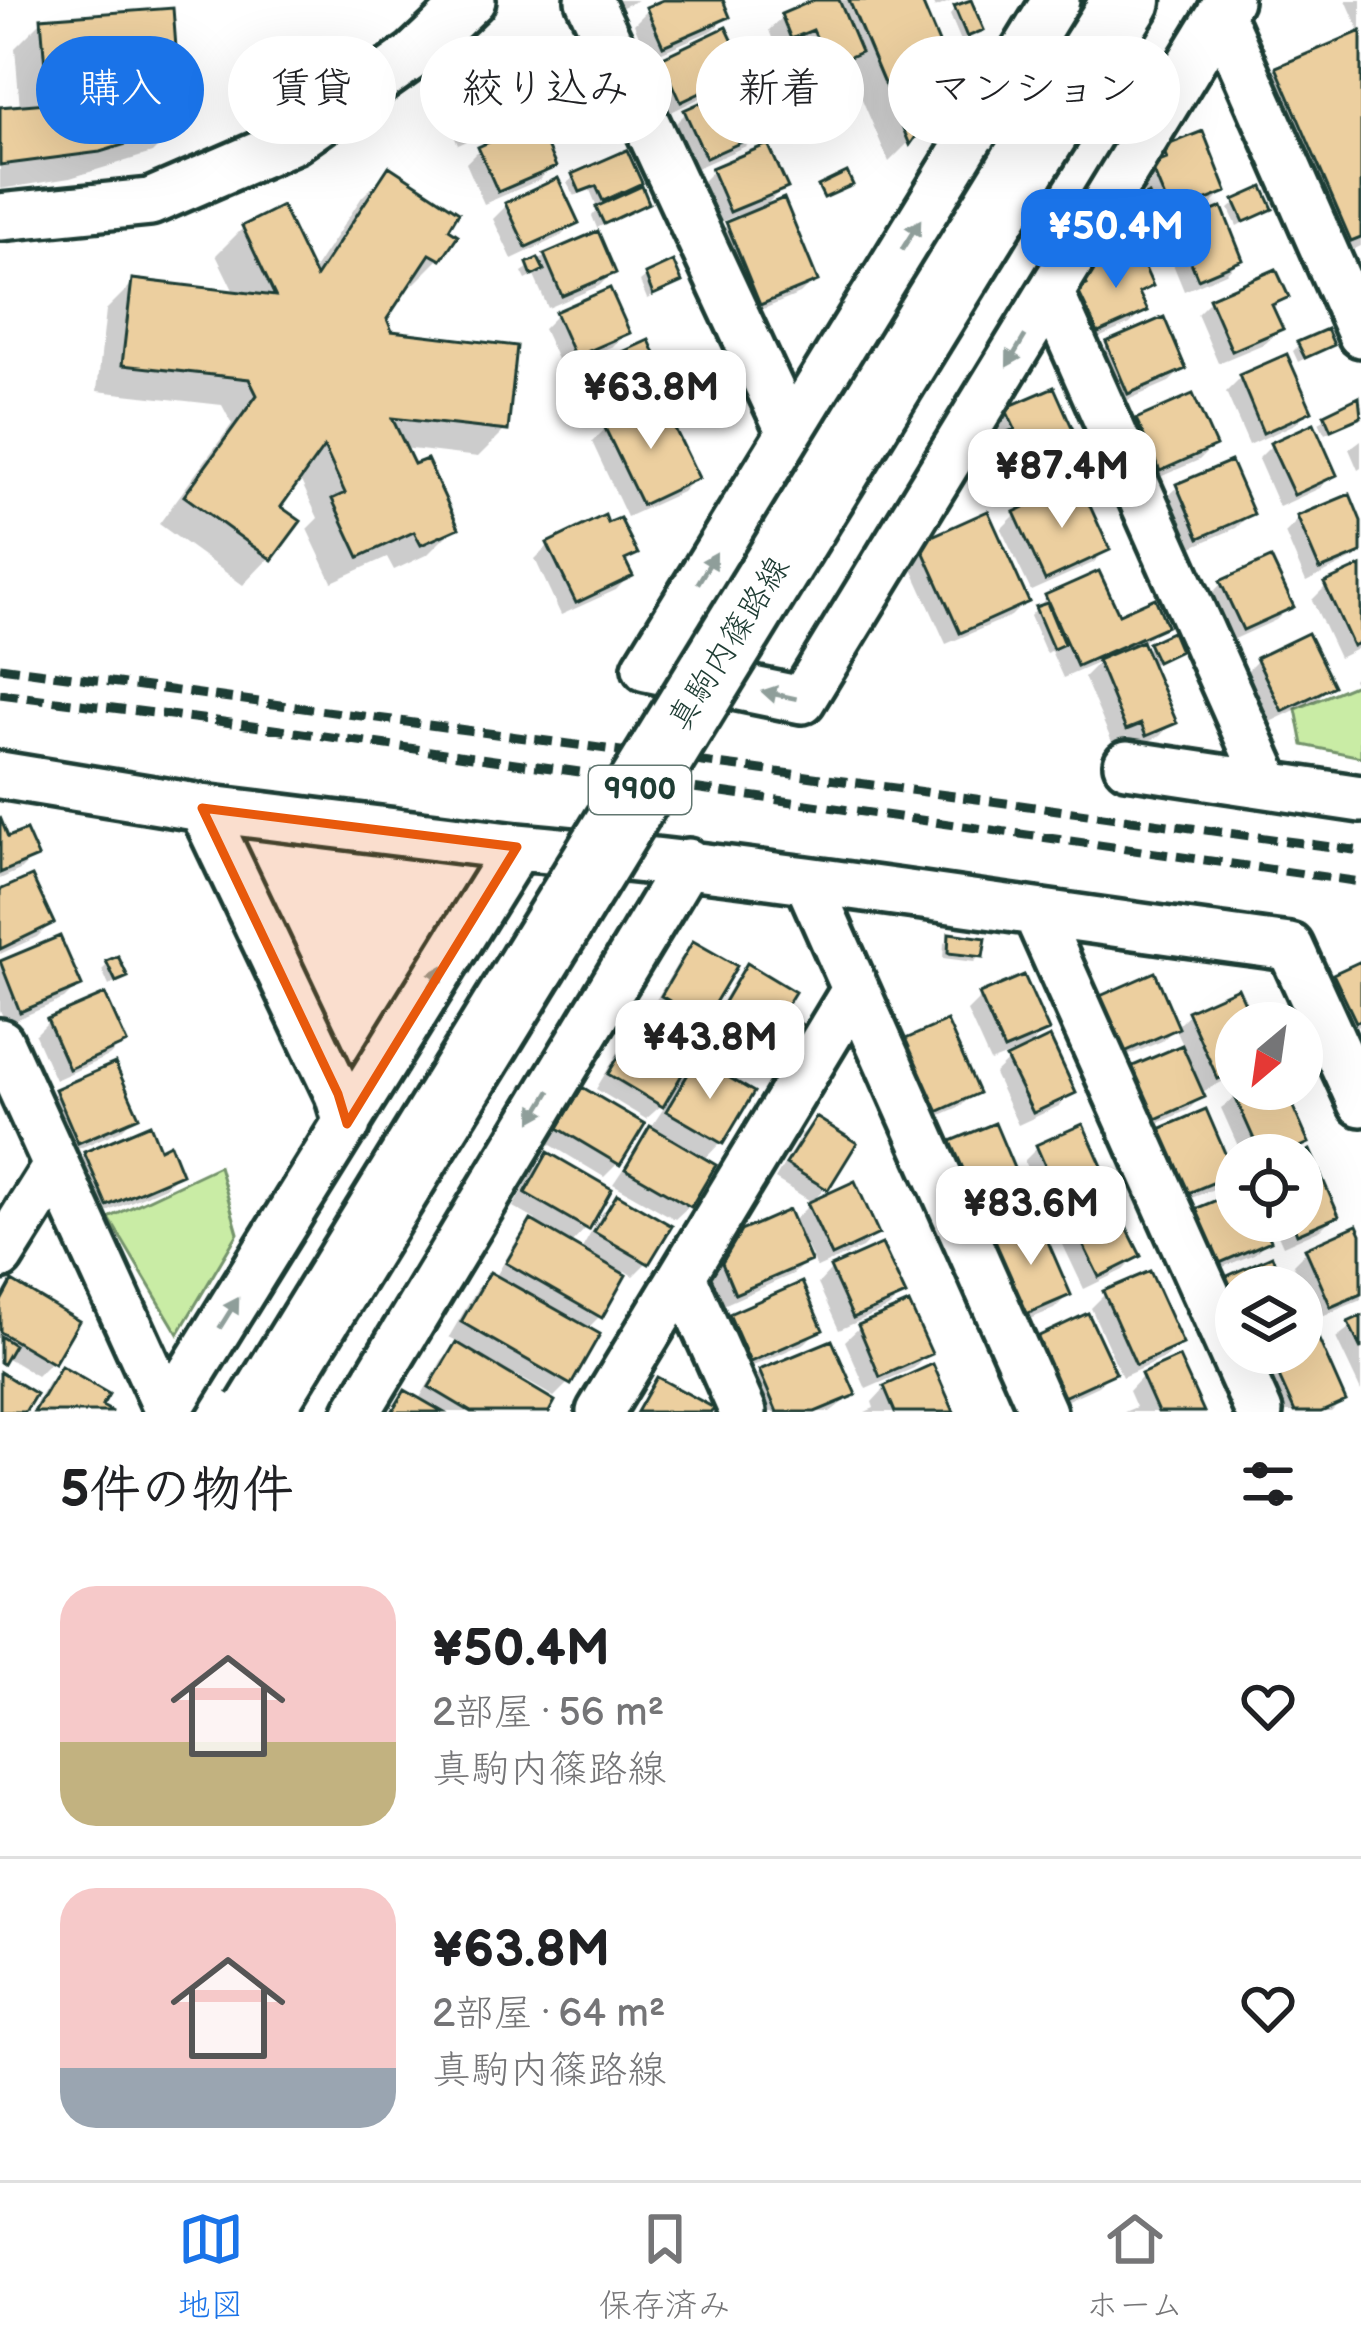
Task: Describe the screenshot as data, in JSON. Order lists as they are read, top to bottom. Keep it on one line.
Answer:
{"streets":{"main road":["真駒内篠路線","9900"]},"north":"bottom left","page":{"chip":["購入","賃貸","絞り込み","新着","マンション"],"price":["¥50.4M","¥63.8M","¥87.4M","¥43.8M","¥83.6M"],"heading":"5件の物件","list":[{"name":"¥50.4M","note":"2部屋 · 56 m² · 真駒内篠路線"},{"name":"¥63.8M","note":"2部屋 · 64 m² · 真駒内篠路線"}],"tabs":["地図","保存済み","ホーム"]}}
